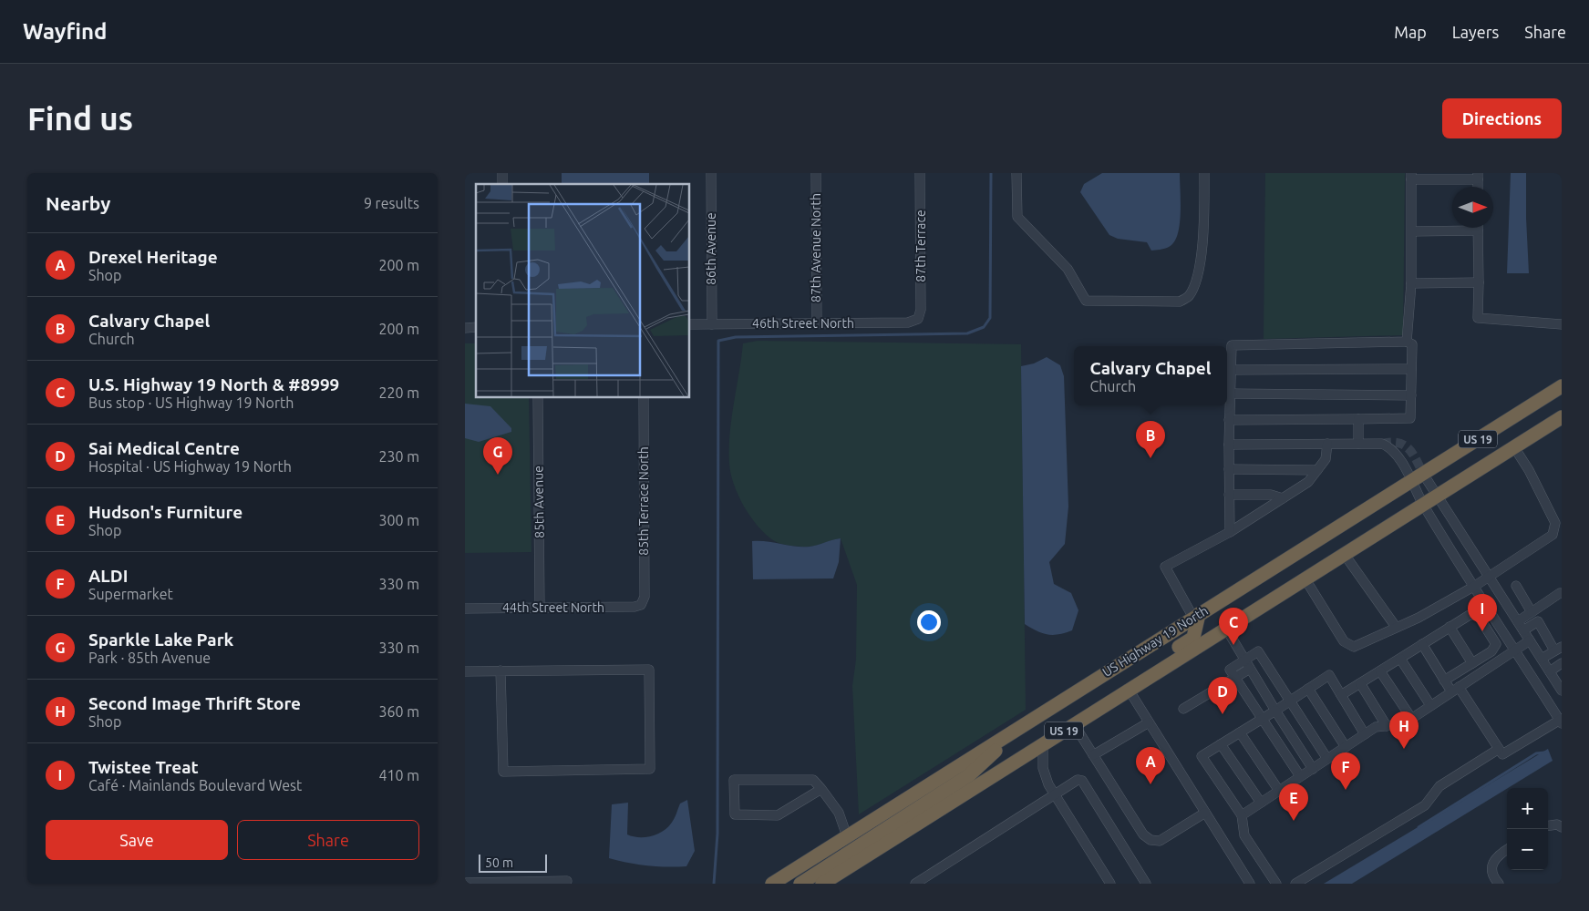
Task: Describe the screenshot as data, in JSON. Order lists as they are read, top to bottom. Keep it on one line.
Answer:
{"streets":{"highway":["US 19","US Highway 19 North"],"street":["87th Terrace","87th Avenue North","86th Avenue","46th Street North","85th Terrace North","85th Avenue","44th Street North"]},"crossings":[["87th Terrace","46th Street North"],["87th Avenue North","46th Street North"],["86th Avenue","46th Street North"],["85th Terrace North","44th Street North"],["85th Avenue","44th Street North"]],"scale_bar":"50 m","north":"right","page":{"header":"Wayfind","nav":["Map","Layers","Share"],"buttons":["Directions",["Save","Share"]],"title":"Find us","heading":["Nearby","9 results"],"list":[{"mark":"A","name":"Drexel Heritage","note":"Shop","value":"200 m"},{"mark":"B","name":"Calvary Chapel","note":"Church","value":"200 m"},{"mark":"C","name":"U.S. Highway 19 North & #8999","note":"Bus stop · US Highway 19 North","value":"220 m"},{"mark":"D","name":"Sai Medical Centre","note":"Hospital · US Highway 19 North","value":"230 m"},{"mark":"E","name":"Hudson's Furniture","note":"Shop","value":"300 m"},{"mark":"F","name":"ALDI","note":"Supermarket","value":"330 m"},{"mark":"G","name":"Sparkle Lake Park","note":"Park · 85th Avenue","value":"330 m"},{"mark":"H","name":"Second Image Thrift Store","note":"Shop","value":"360 m"},{"mark":"I","name":"Twistee Treat","note":"Café · Mainlands Boulevard West","value":"410 m"}],"popup":["Calvary Chapel","Church"],"pins":["B","G","I","C","D","H","A","F","E"],"map_buttons":["+","−"],"scale":"50 m"}}
